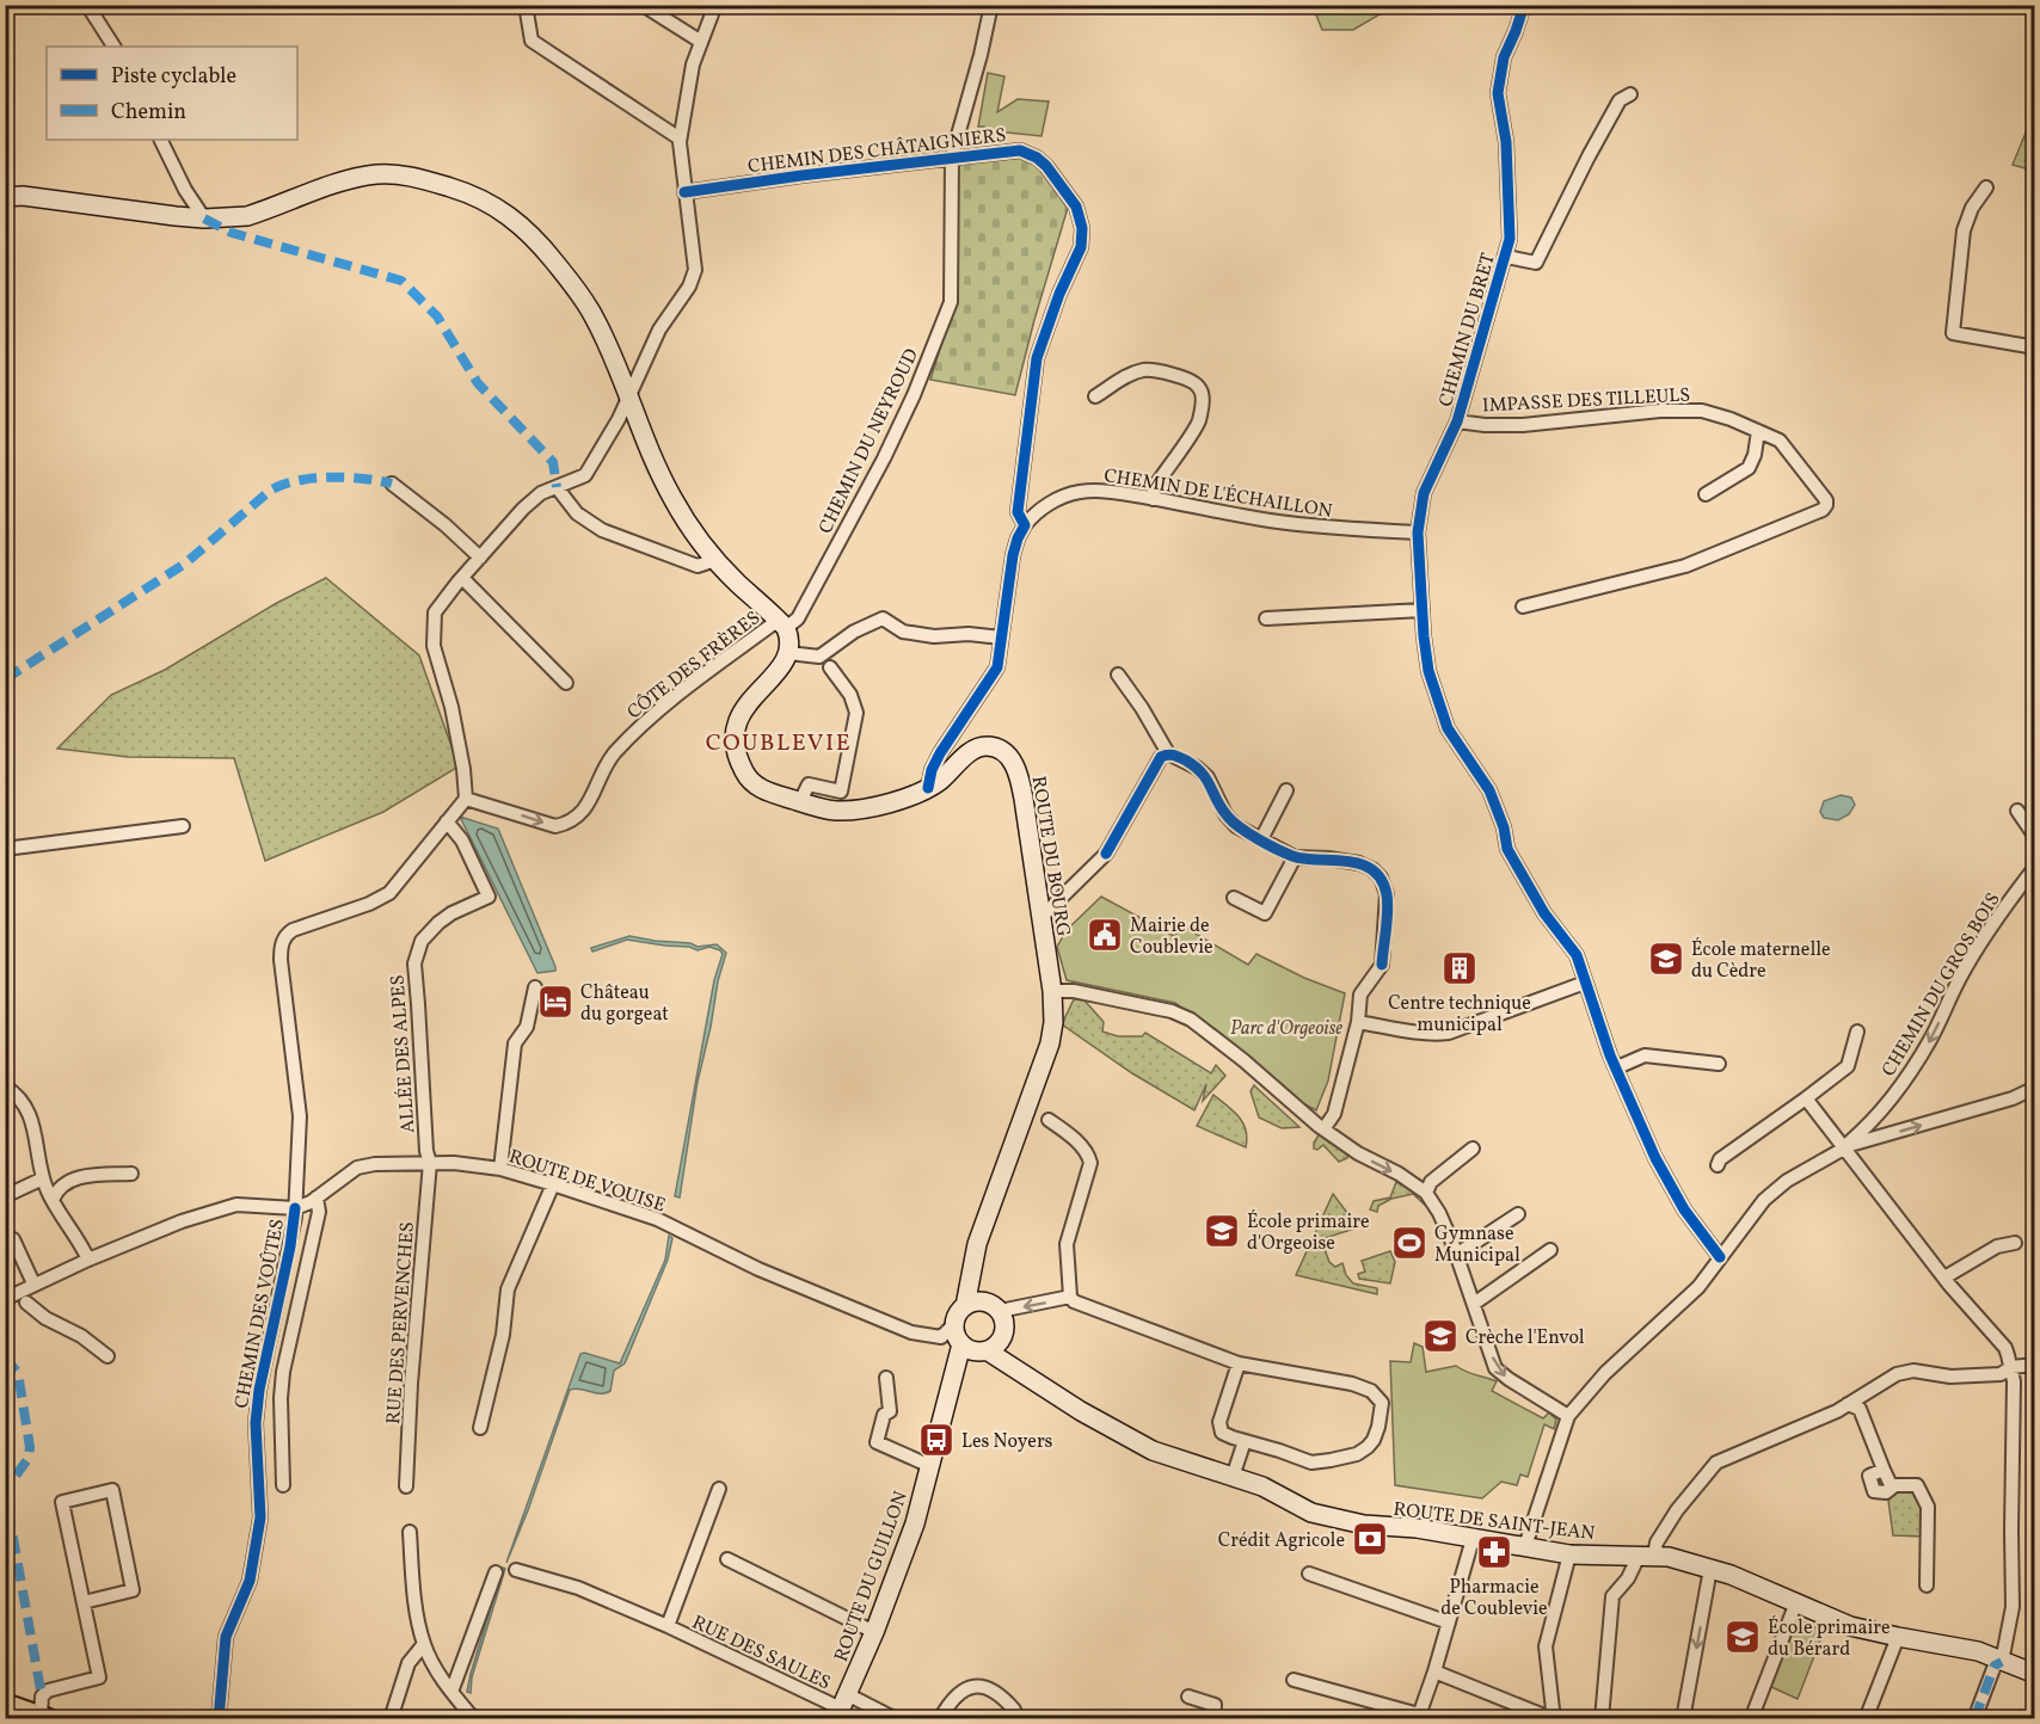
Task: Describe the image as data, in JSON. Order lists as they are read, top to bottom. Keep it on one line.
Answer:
{"streets":{"main road":["ROUTE DU BOURG","ROUTE DE SAINT-JEAN","ROUTE DU GUILLON"],"street":["CHEMIN DES CHÂTAIGNIERS","CHEMIN DU BRET","IMPASSE DES TILLEULS","CHEMIN DU NEYROUD","CHEMIN DE L'ÉCHAILLON","CÔTE DES FRÈRES","CHEMIN DU GROS BOIS","ALLÉE DES ALPES","ROUTE DE VOUISE","CHEMIN DES VOÛTES","RUE DES PERVENCHES","RUE DES SAULES"]},"crossings":[["CHEMIN DES CHÂTAIGNIERS","CHEMIN DU NEYROUD"],["CHEMIN DES CHÂTAIGNIERS","CHEMIN DE L'ÉCHAILLON"],["CHEMIN DES CHÂTAIGNIERS","ROUTE DU BOURG"],["CHEMIN DU BRET","IMPASSE DES TILLEULS"],["CHEMIN DU BRET","CHEMIN DE L'ÉCHAILLON"],["CHEMIN DU NEYROUD","CÔTE DES FRÈRES"],["CÔTE DES FRÈRES","CHEMIN DES VOÛTES"],["ROUTE DU BOURG","ROUTE DE VOUISE"],["ROUTE DU BOURG","ROUTE DE SAINT-JEAN"],["ROUTE DU BOURG","ROUTE DU GUILLON"],["ALLÉE DES ALPES","ROUTE DE VOUISE"],["ALLÉE DES ALPES","CHEMIN DES VOÛTES"],["ALLÉE DES ALPES","RUE DES PERVENCHES"],["ROUTE DE VOUISE","CHEMIN DES VOÛTES"],["ROUTE DE VOUISE","RUE DES PERVENCHES"],["ROUTE DE VOUISE","ROUTE DE SAINT-JEAN"],["ROUTE DE VOUISE","ROUTE DU GUILLON"],["ROUTE DE SAINT-JEAN","ROUTE DU GUILLON"],["ROUTE DU GUILLON","RUE DES SAULES"]],"one_way":["CÔTE DES FRÈRES","CHEMIN DU GROS BOIS"],"districts":["COUBLEVIE"],"parks":["Parc d'Orgeoise"],"places":{"public building":["Mairie de Coublevie"],"school or university":["École maternelle du Cèdre","École primaire d'Orgeoise","Crèche l'Envol","École primaire du Bérard"],"building":["Centre technique municipal"],"hotel":["Château du gorgeat"],"sports":["Gymnase Municipal"],"bus stop":["Les Noyers"],"bank":["Crédit Agricole"],"pharmacy":["Pharmacie de Coublevie"]},"legend":["Piste cyclable","Chemin"]}
